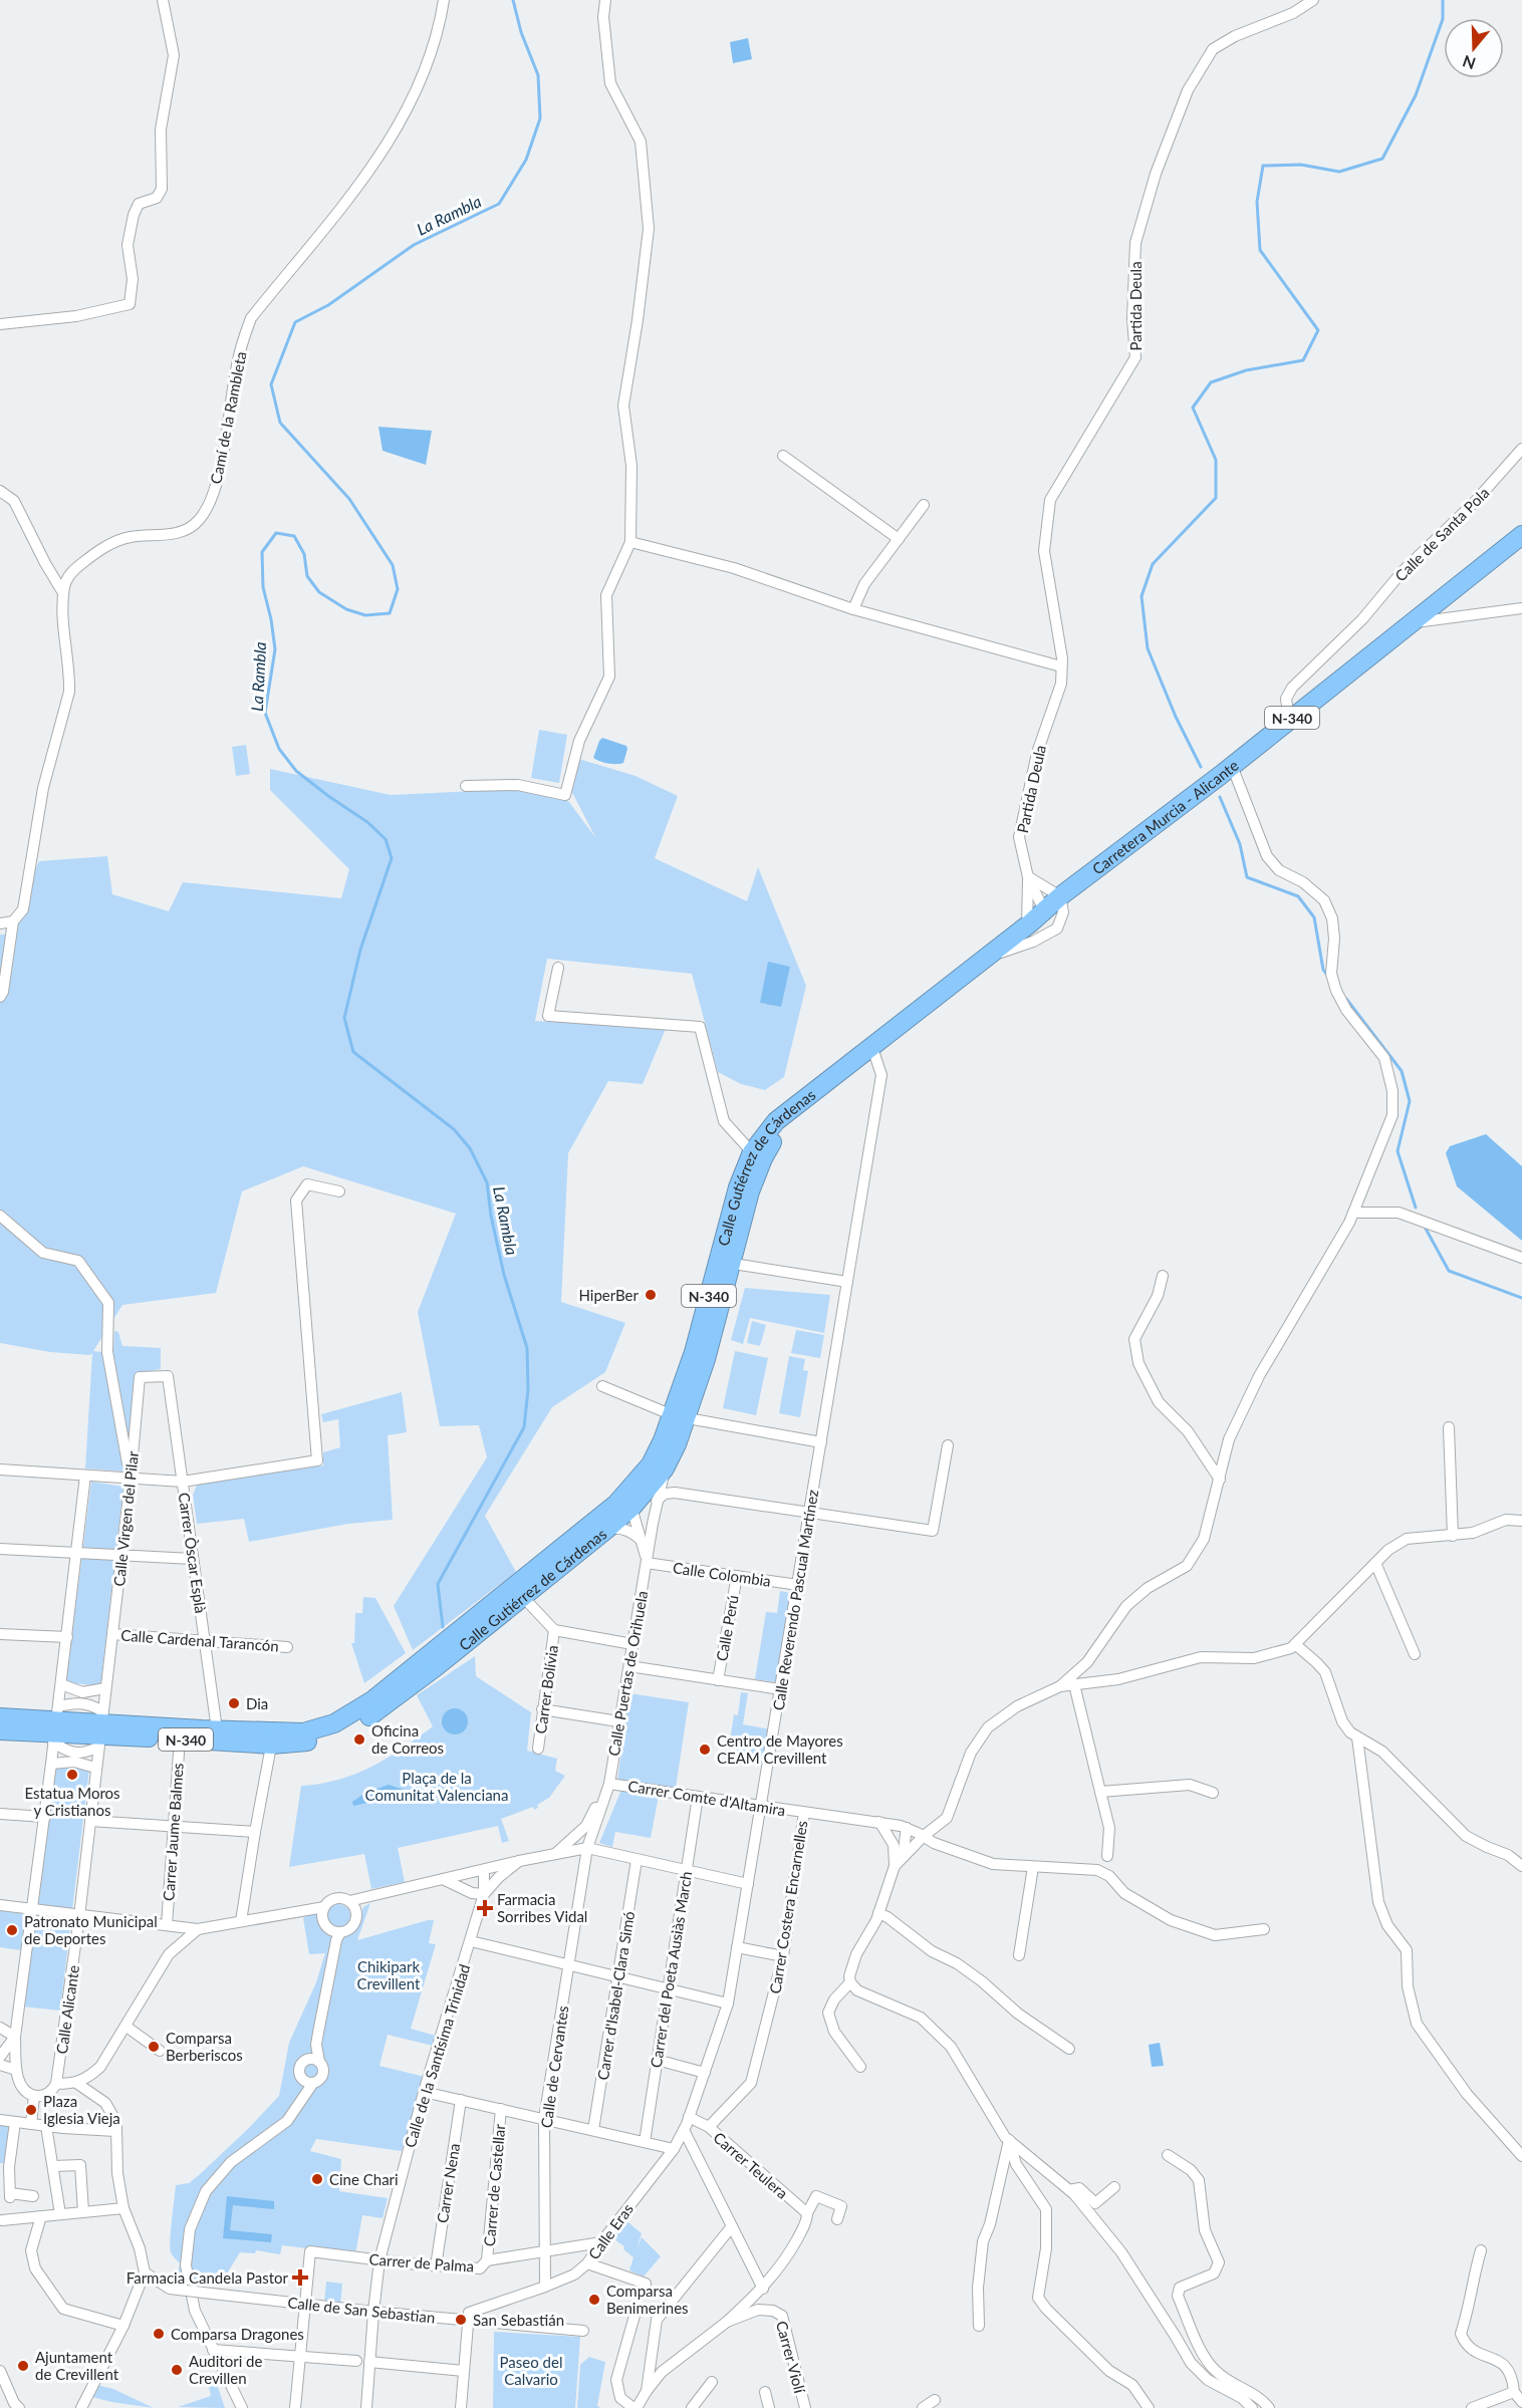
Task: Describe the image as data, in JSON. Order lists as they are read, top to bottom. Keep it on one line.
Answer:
{"streets":{"highway":["N-340","Carretera Murcia - Alicante","Calle Gutiérrez de Cárdenas"],"street":["Partida Deula","Camí de la Rambleta","Calle de Santa Pola","Calle Virgen del Pilar","Carrer Òscar Esplà","Calle Colombia","Calle Reverendo Pascual Martínez","Calle Perú","Calle Cardenal Tarancón","Calle Puertas de Orihuela","Carrer Bolívia","Carrer Comte d'Altamira","Carrer Jaume Balmes","Carrer Costera Encarnelles","Carrer del Poeta Ausiàs March","Carrer d'Isabel-Clara Simó","Calle Alicante","Calle de la Santísima Trinidad","Calle de Cervantes","Carrer Teulera","Carrer Nena","Carrer de Castellar","Calle Eras","Carrer de Palma","Calle de San Sebastian","Carrer Violí"]},"crossings":[["Partida Deula","Carretera Murcia - Alicante"],["Calle de Santa Pola","Carretera Murcia - Alicante"],["N-340","Calle Gutiérrez de Cárdenas"],["N-340","Calle Virgen del Pilar"],["N-340","Carrer Òscar Esplà"],["N-340","Carrer Jaume Balmes"],["Carretera Murcia - Alicante","Calle Gutiérrez de Cárdenas"],["Carretera Murcia - Alicante","Calle Reverendo Pascual Martínez"],["Calle Gutiérrez de Cárdenas","Calle Puertas de Orihuela"],["Calle Gutiérrez de Cárdenas","Carrer Bolívia"],["Calle Virgen del Pilar","Carrer Òscar Esplà"],["Calle Virgen del Pilar","Calle Cardenal Tarancón"],["Calle Virgen del Pilar","Calle Alicante"],["Carrer Òscar Esplà","Calle Cardenal Tarancón"],["Calle Colombia","Calle Reverendo Pascual Martínez"],["Calle Colombia","Calle Perú"],["Calle Colombia","Calle Puertas de Orihuela"],["Calle Reverendo Pascual Martínez","Carrer Comte d'Altamira"],["Calle Reverendo Pascual Martínez","Carrer Teulera"],["Calle Reverendo Pascual Martínez","Calle Eras"],["Calle Puertas de Orihuela","Carrer Bolívia"],["Calle Puertas de Orihuela","Carrer Comte d'Altamira"],["Calle Puertas de Orihuela","Calle de Cervantes"],["Carrer Comte d'Altamira","Carrer Costera Encarnelles"],["Carrer Comte d'Altamira","Carrer del Poeta Ausiàs March"],["Carrer Costera Encarnelles","Carrer Teulera"],["Calle de la Santísima Trinidad","Carrer de Palma"],["Calle de la Santísima Trinidad","Calle de San Sebastian"],["Calle de Cervantes","Calle Eras"],["Calle de Cervantes","Carrer de Palma"],["Carrer Nena","Carrer de Palma"],["Carrer de Castellar","Carrer de Palma"],["Calle Eras","Carrer de Palma"],["Calle Eras","Calle de San Sebastian"],["Carrer de Palma","Calle de San Sebastian"]],"water":["La Rambla"],"parks":["Plaça de la Comunitat Valenciana","Chikipark Crevillent","Paseo del Calvario"],"places":{"other":["HiperBer","Dia","Oficina de Correos","Centro de Mayores CEAM Crevillent","Estatua Moros y Cristianos","Patronato Municipal de Deportes","Comparsa Berberiscos","Plaza Iglesia Vieja","Cine Chari","Comparsa Benimerines","San Sebastián","Comparsa Dragones","Ajuntament de Crevillent","Auditori de Crevillen"],"health":["Farmacia Sorribes Vidal","Farmacia Candela Pastor"]},"north":"bottom"}
